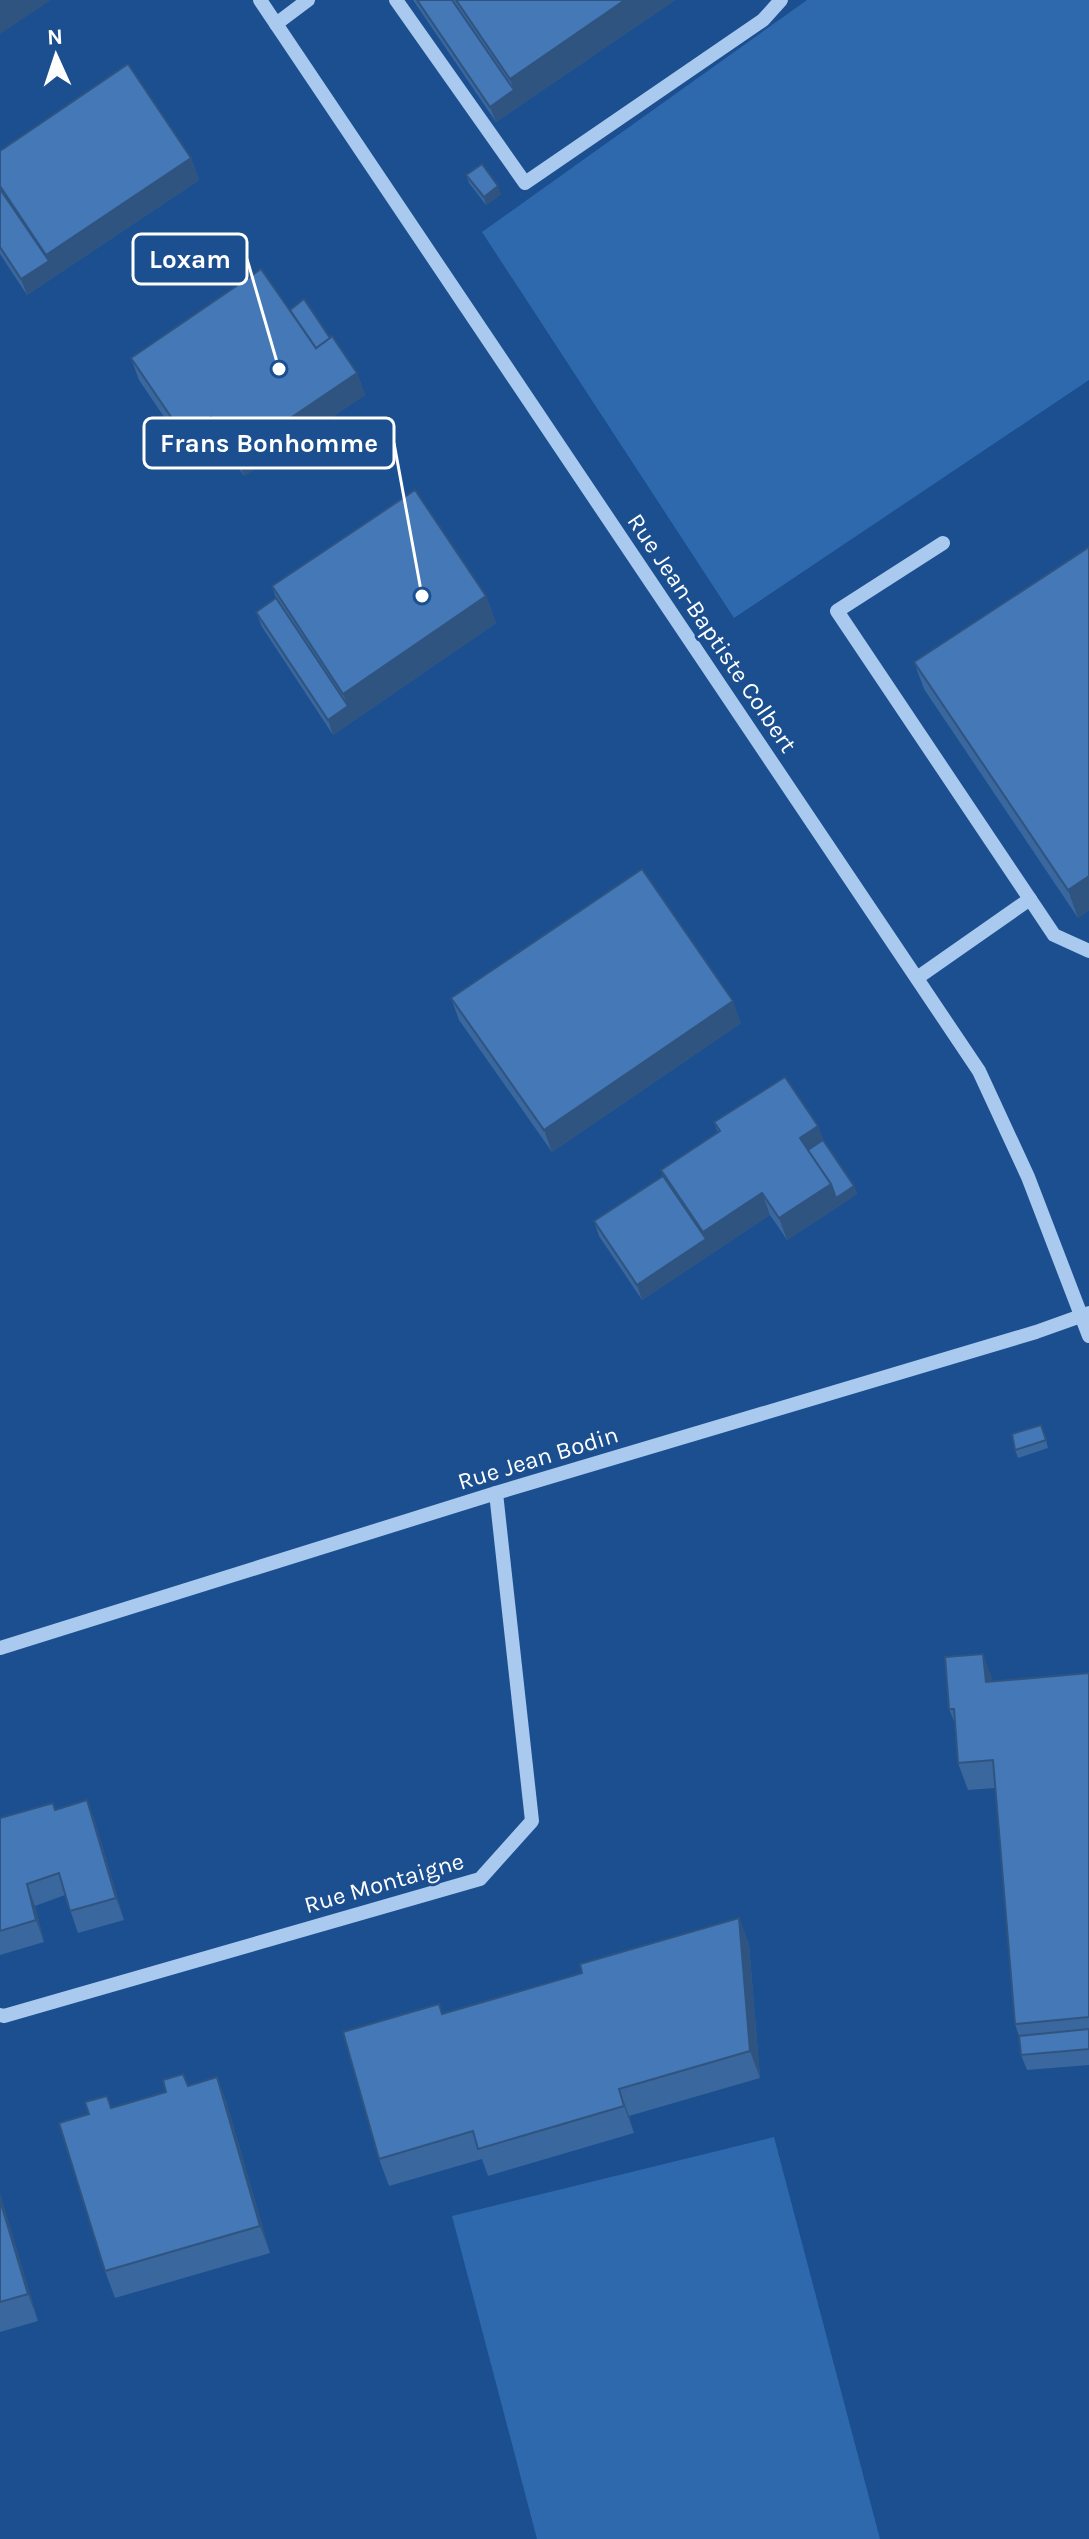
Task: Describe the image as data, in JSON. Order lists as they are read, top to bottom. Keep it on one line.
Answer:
{"streets":{"street":["Rue Jean-Baptiste Colbert","Rue Jean Bodin","Rue Montaigne"]},"crossings":[["Rue Jean-Baptiste Colbert","Rue Jean Bodin"],["Rue Jean Bodin","Rue Montaigne"]],"places":["Loxam","Frans Bonhomme"],"north":"top"}
